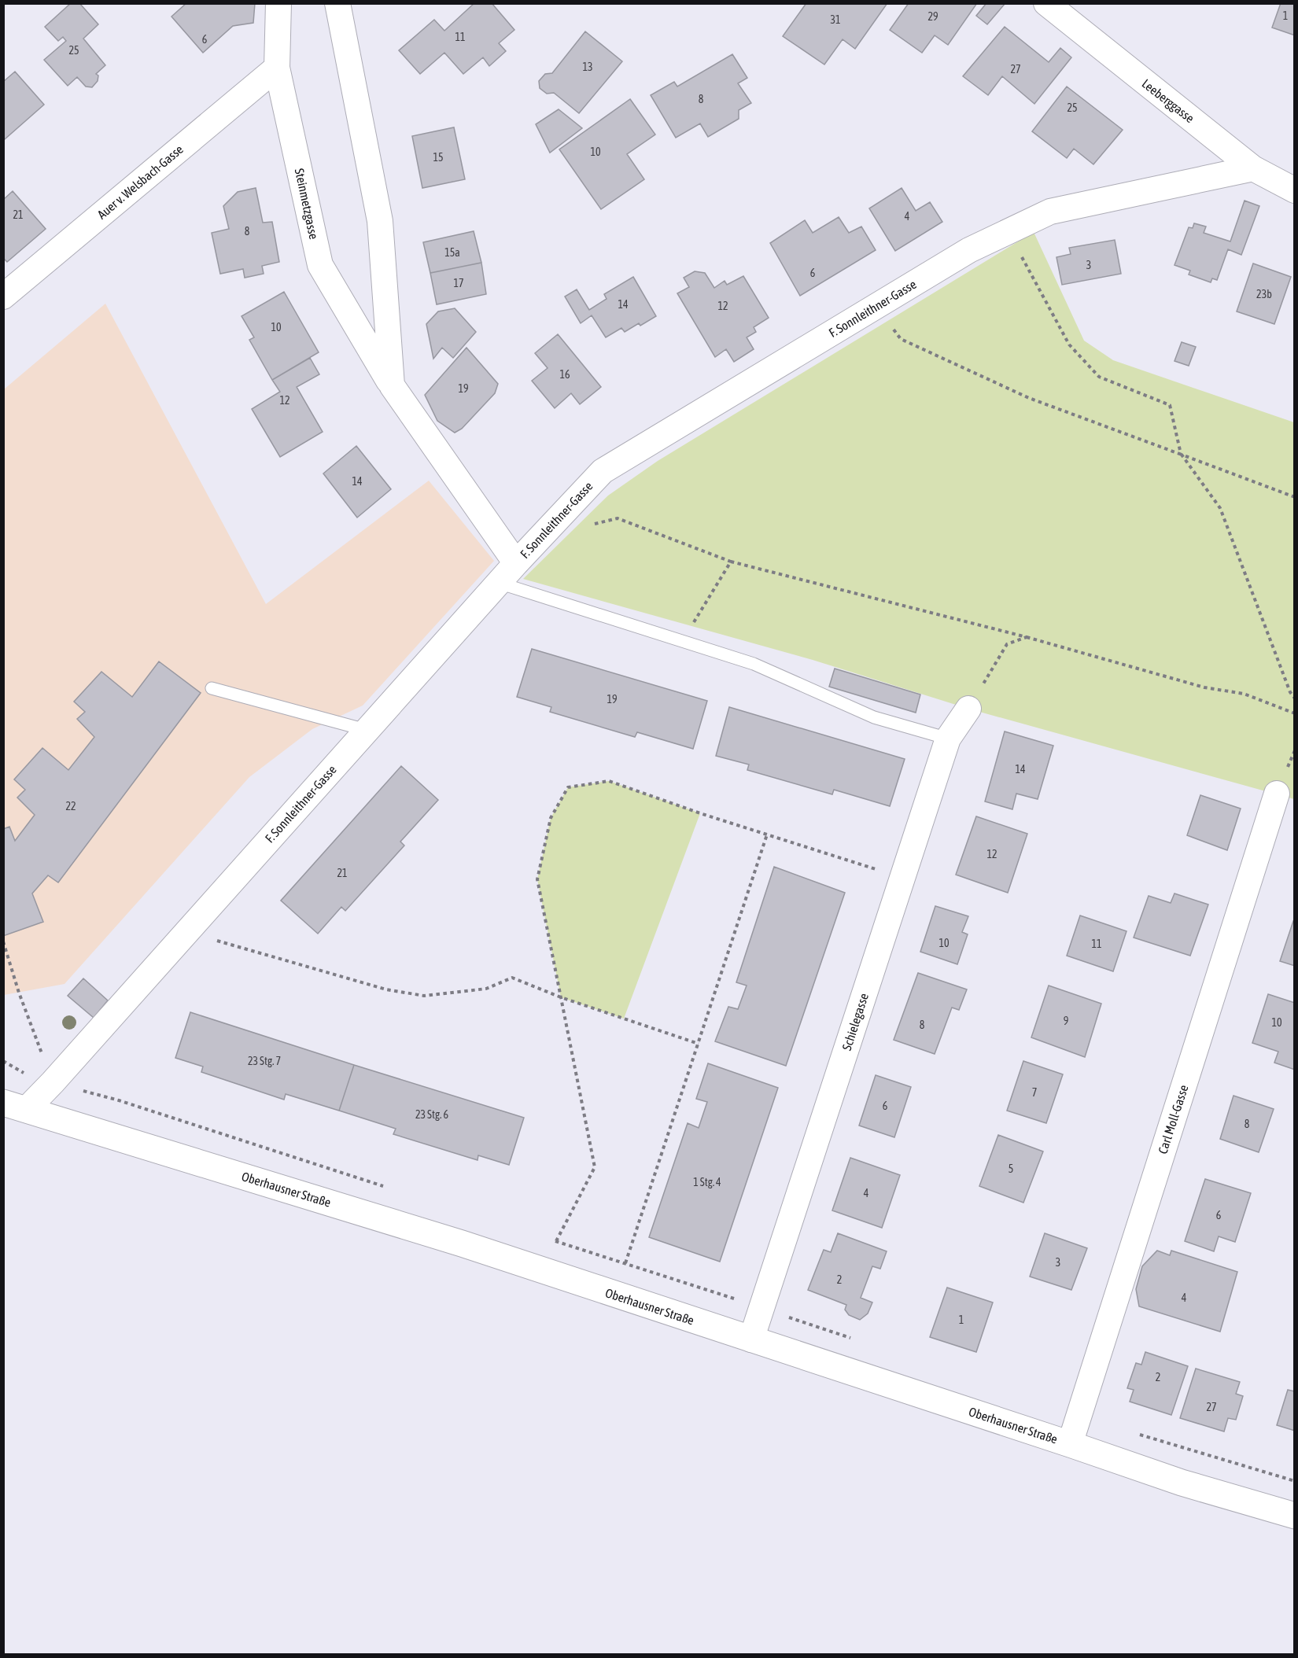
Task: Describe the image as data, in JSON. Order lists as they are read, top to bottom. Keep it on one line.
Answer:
{"streets":{"street":["Leeberggasse","Auer v. Welsbach-Gasse","Steinmetzgasse","F. Sonnleithner-Gasse","Schielegasse","Carl Moll-Gasse","Oberhausner Straße"]},"crossings":[["Leeberggasse","F. Sonnleithner-Gasse"],["Auer v. Welsbach-Gasse","Steinmetzgasse"],["Steinmetzgasse","F. Sonnleithner-Gasse"],["F. Sonnleithner-Gasse","Oberhausner Straße"],["Schielegasse","Oberhausner Straße"],["Carl Moll-Gasse","Oberhausner Straße"]],"house_numbers":["1","29","31","11","6","25","13","27","8","25","10","15","21","4","8","15a","3","6","17","23b","14","12","10","16","19","12","14","19","14","22","12","21","10","11","9","10","8","23 Stg. 7","7","6","23 Stg. 6","8","5","1 Stg. 4","4","6","3","2","4","1","2","27"]}
